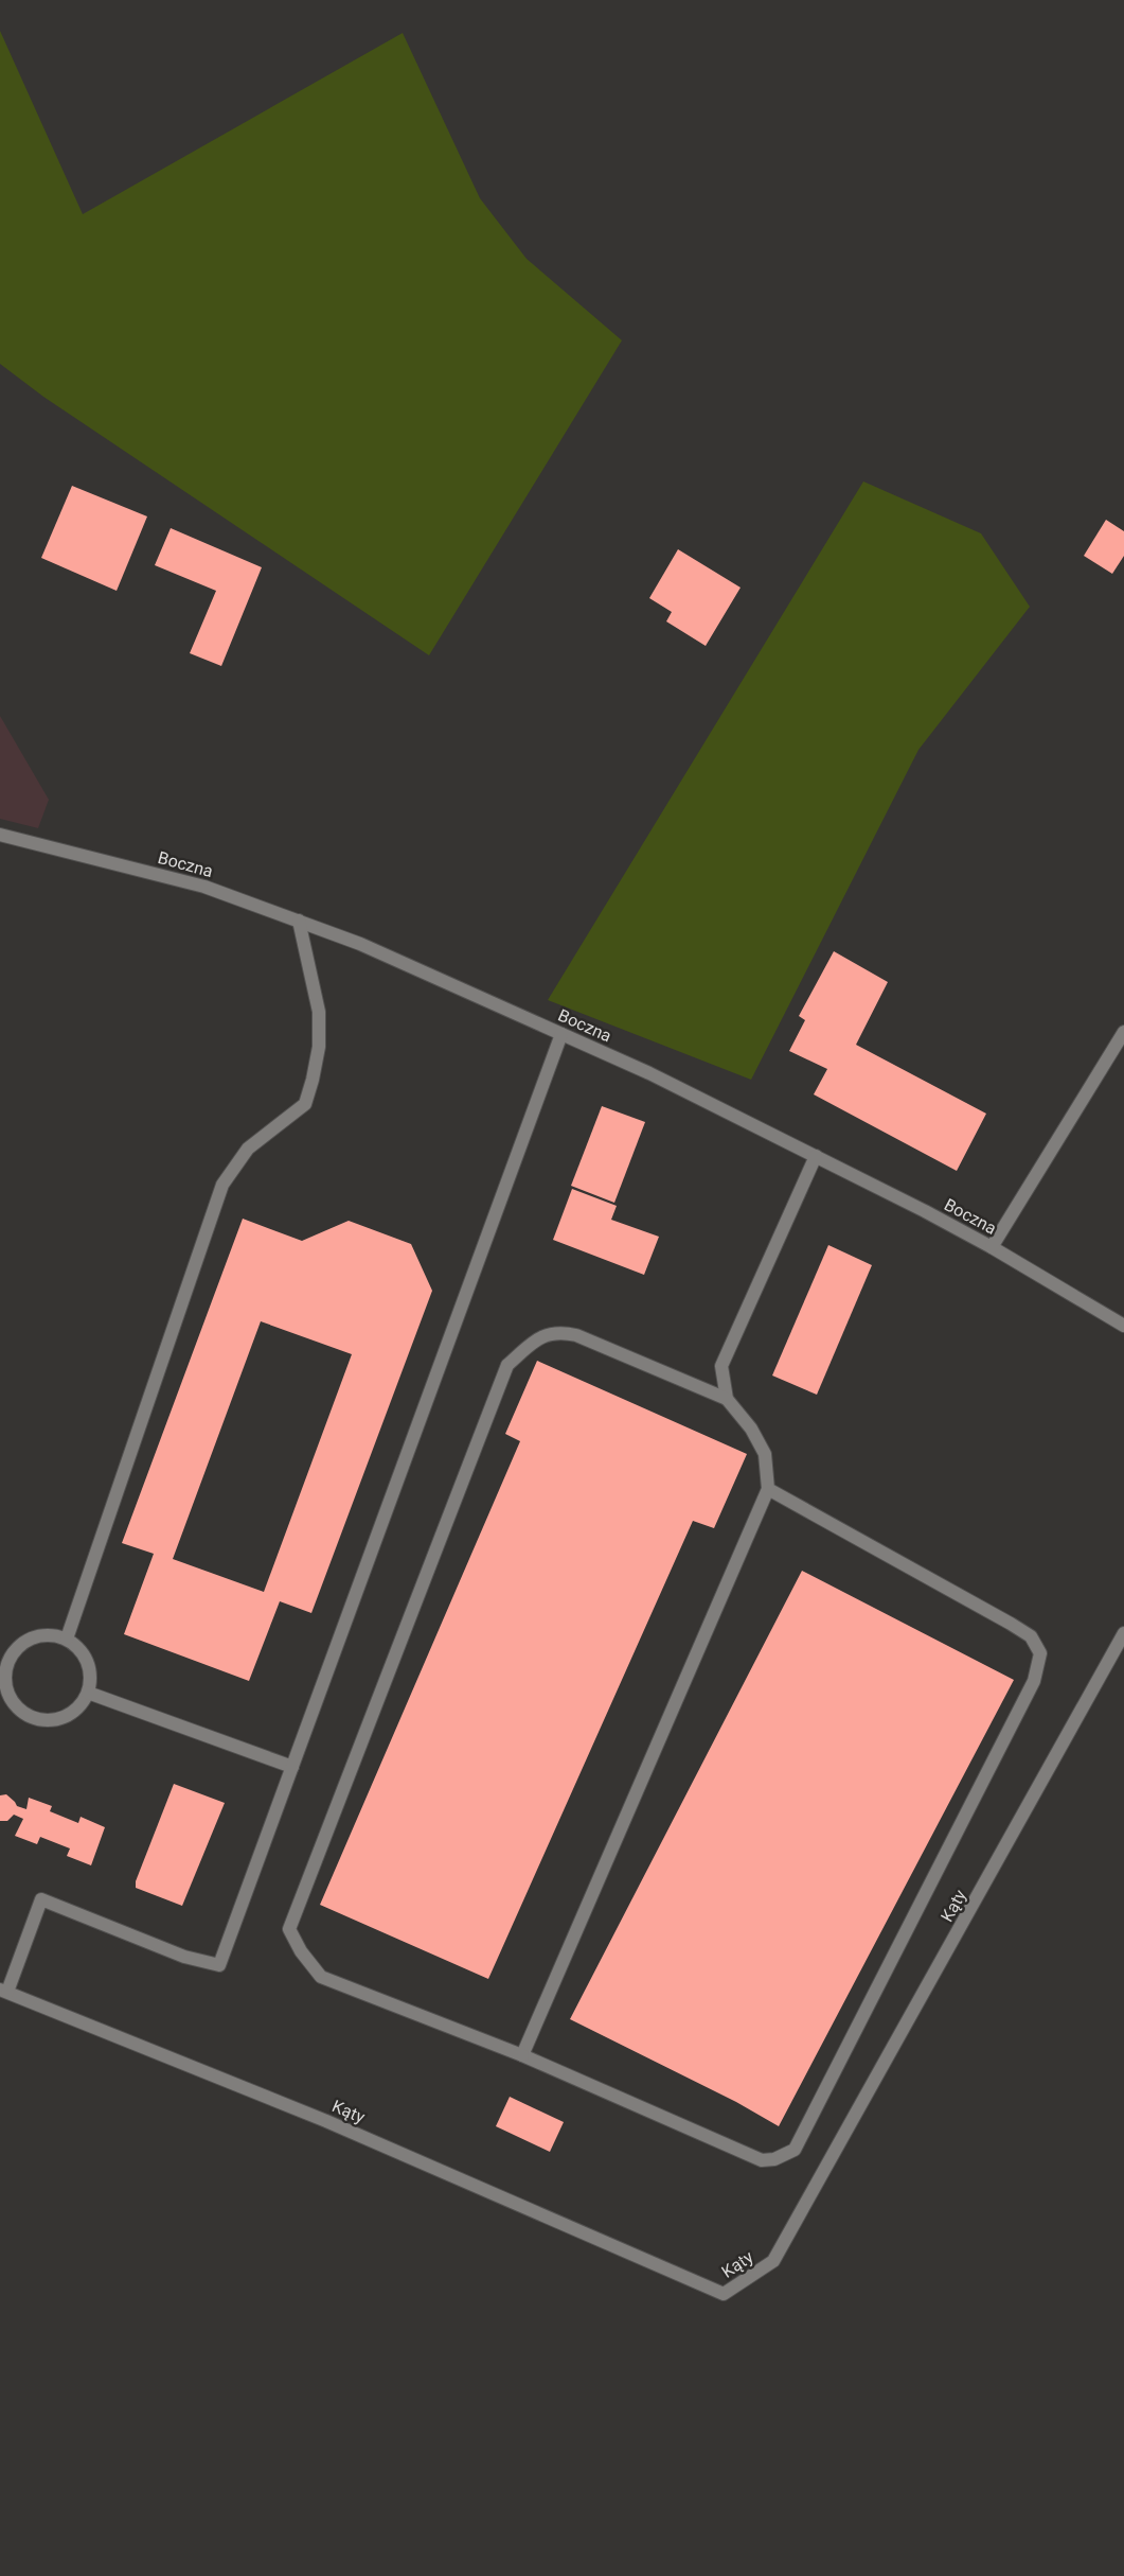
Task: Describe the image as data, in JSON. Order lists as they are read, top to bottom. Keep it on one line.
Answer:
{"streets":{"street":["Boczna","Kąty"]}}
